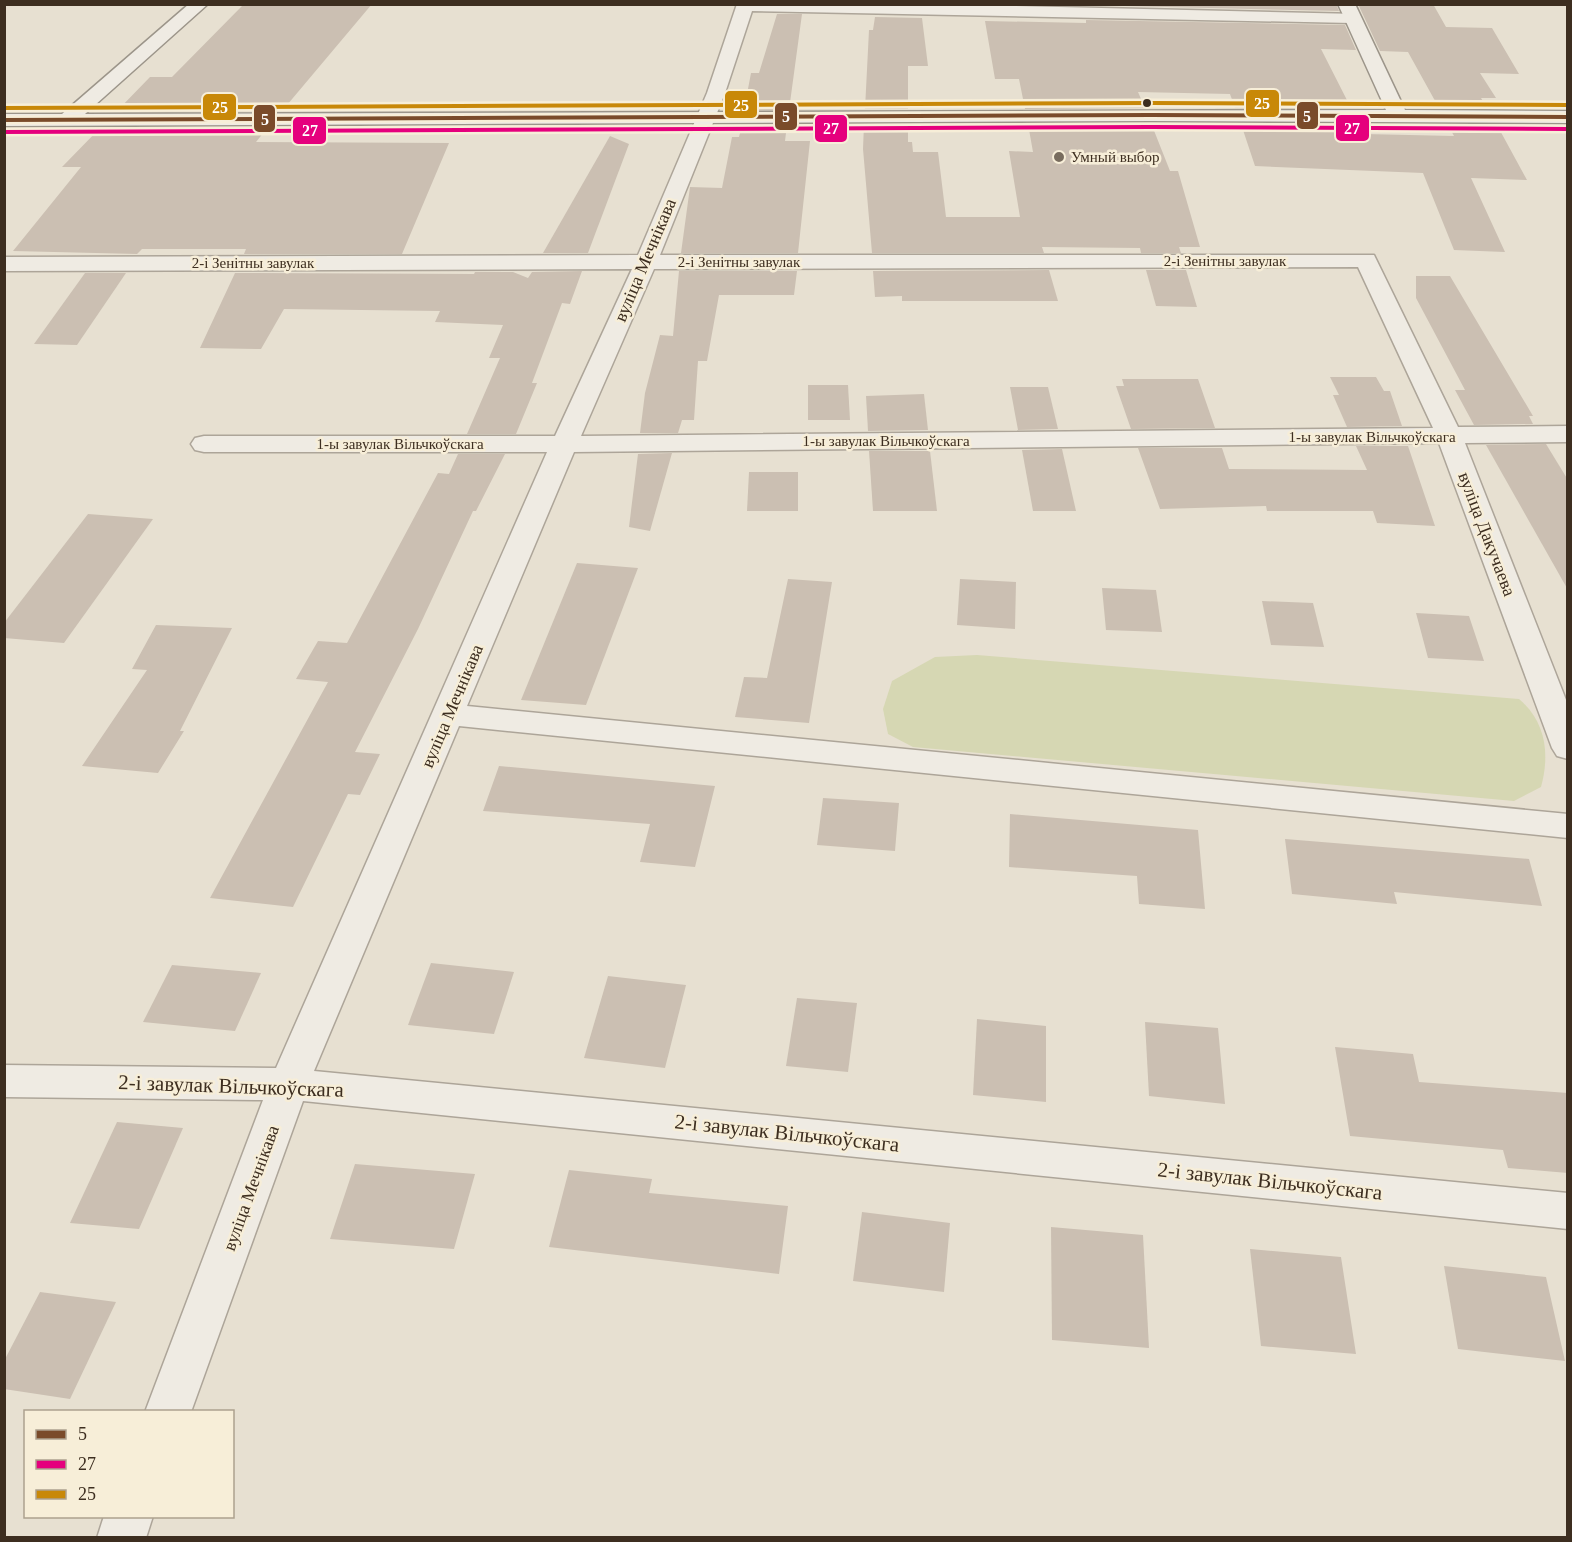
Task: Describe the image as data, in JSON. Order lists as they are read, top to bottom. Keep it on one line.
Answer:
{"streets":{"street":["вуліца Мечнікава","2-і Зенітны завулак","1-ы завулак Вільчкоўскага","вуліца Дакучаева","2-і завулак Вільчкоўскага"]},"crossings":[["вуліца Мечнікава","2-і Зенітны завулак"],["вуліца Мечнікава","1-ы завулак Вільчкоўскага"],["вуліца Мечнікава","2-і завулак Вільчкоўскага"],["2-і Зенітны завулак","вуліца Дакучаева"],["1-ы завулак Вільчкоўскага","вуліца Дакучаева"]],"places":["Умный выбор"],"lines":["transit line 25","transit line 5","transit line 27"],"legend":["5","27","25"]}
